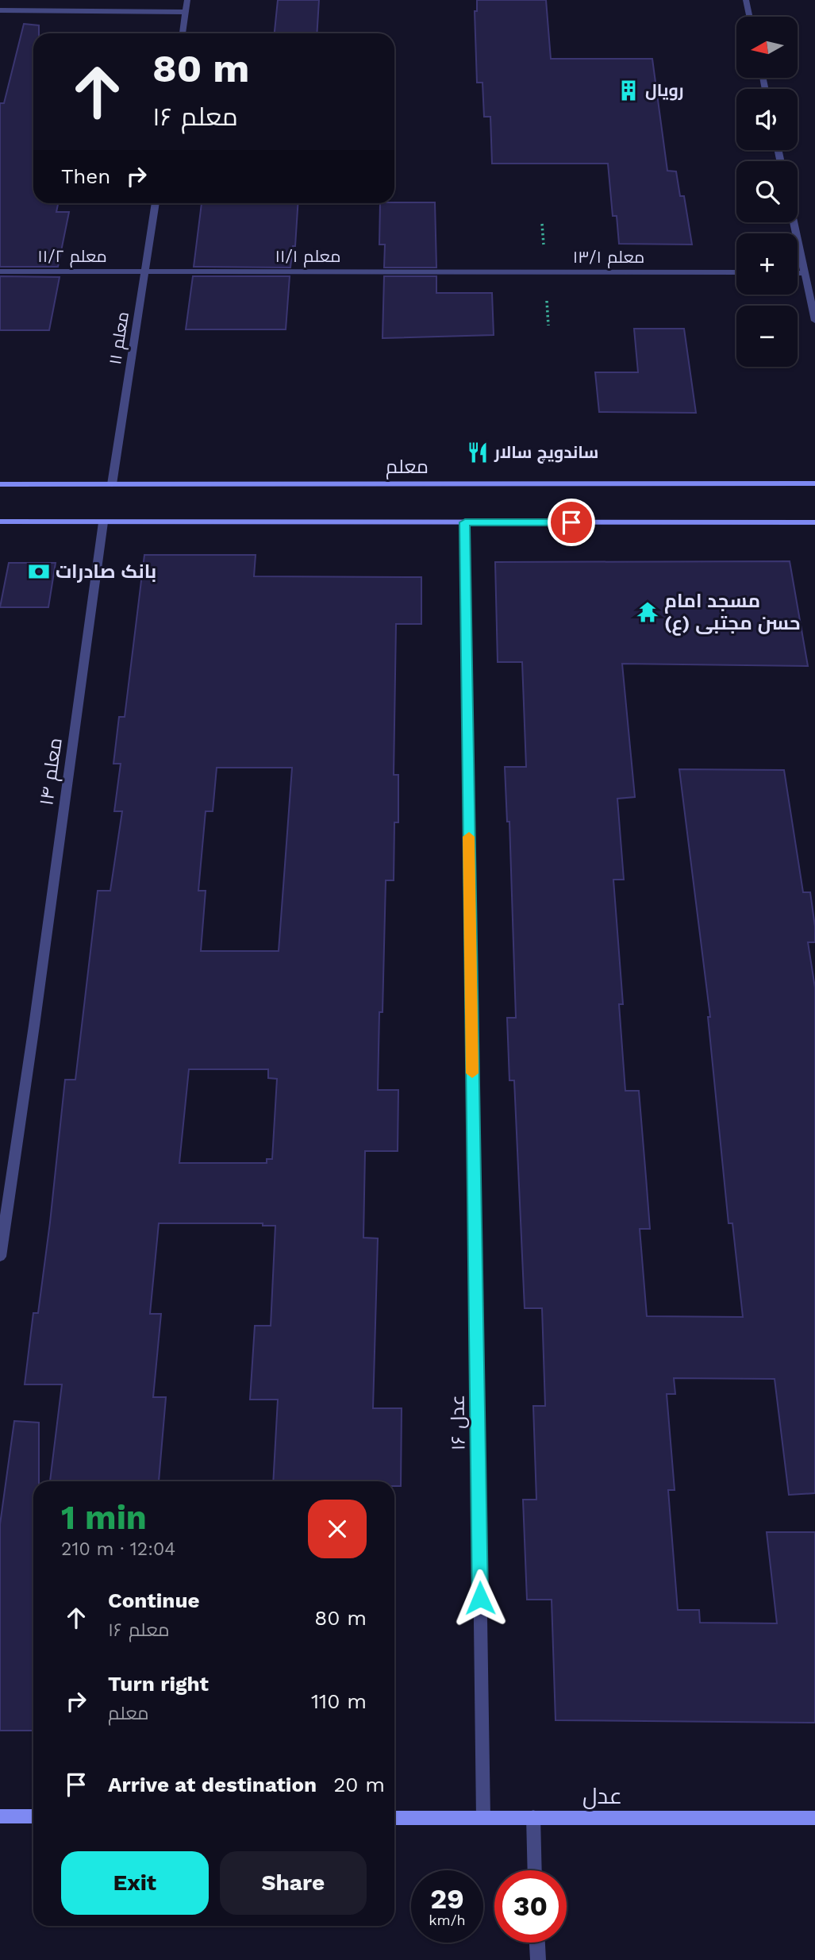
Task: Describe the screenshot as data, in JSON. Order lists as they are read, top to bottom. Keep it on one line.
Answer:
{"streets":{"main road":["معلم","عدل"],"street":["معلم ۱۱/۲","معلم ۱۱/۱","معلم ۱۳/۱","معلم ۱۱","معلم ۱۴","عدل ۱۶"]},"crossings":[["معلم ۱۱/۲","معلم ۱۱/۱"],["معلم ۱۱/۲","معلم ۱۱"],["معلم ۱۱/۱","معلم ۱۳/۱"],["معلم ۱۱/۱","معلم ۱۱"],["معلم ۱۱","معلم"],["عدل ۱۶","عدل"]],"places":{"building":["رویال"],"restaurant":["ساندویچ سالار"],"bank":["بانک صادرات"],"temple":["مسجد امام حسن مجتبی (ع)"]},"north":"left","page":{"map_buttons":["+","−"],"turn":["80 m","معلم ۱۶‌"],"then":"Then","heading":["1 min","210 m · 12:04"],"list":[{"name":"Continue","note":"معلم ۱۶‌","value":"80 m"},{"name":"Turn right","note":"معلم","value":"110 m"},{"name":"Arrive at destination","value":"20 m"}],"buttons":["Exit","Share"],"speed":"29 km/h","limit":"30"}}
